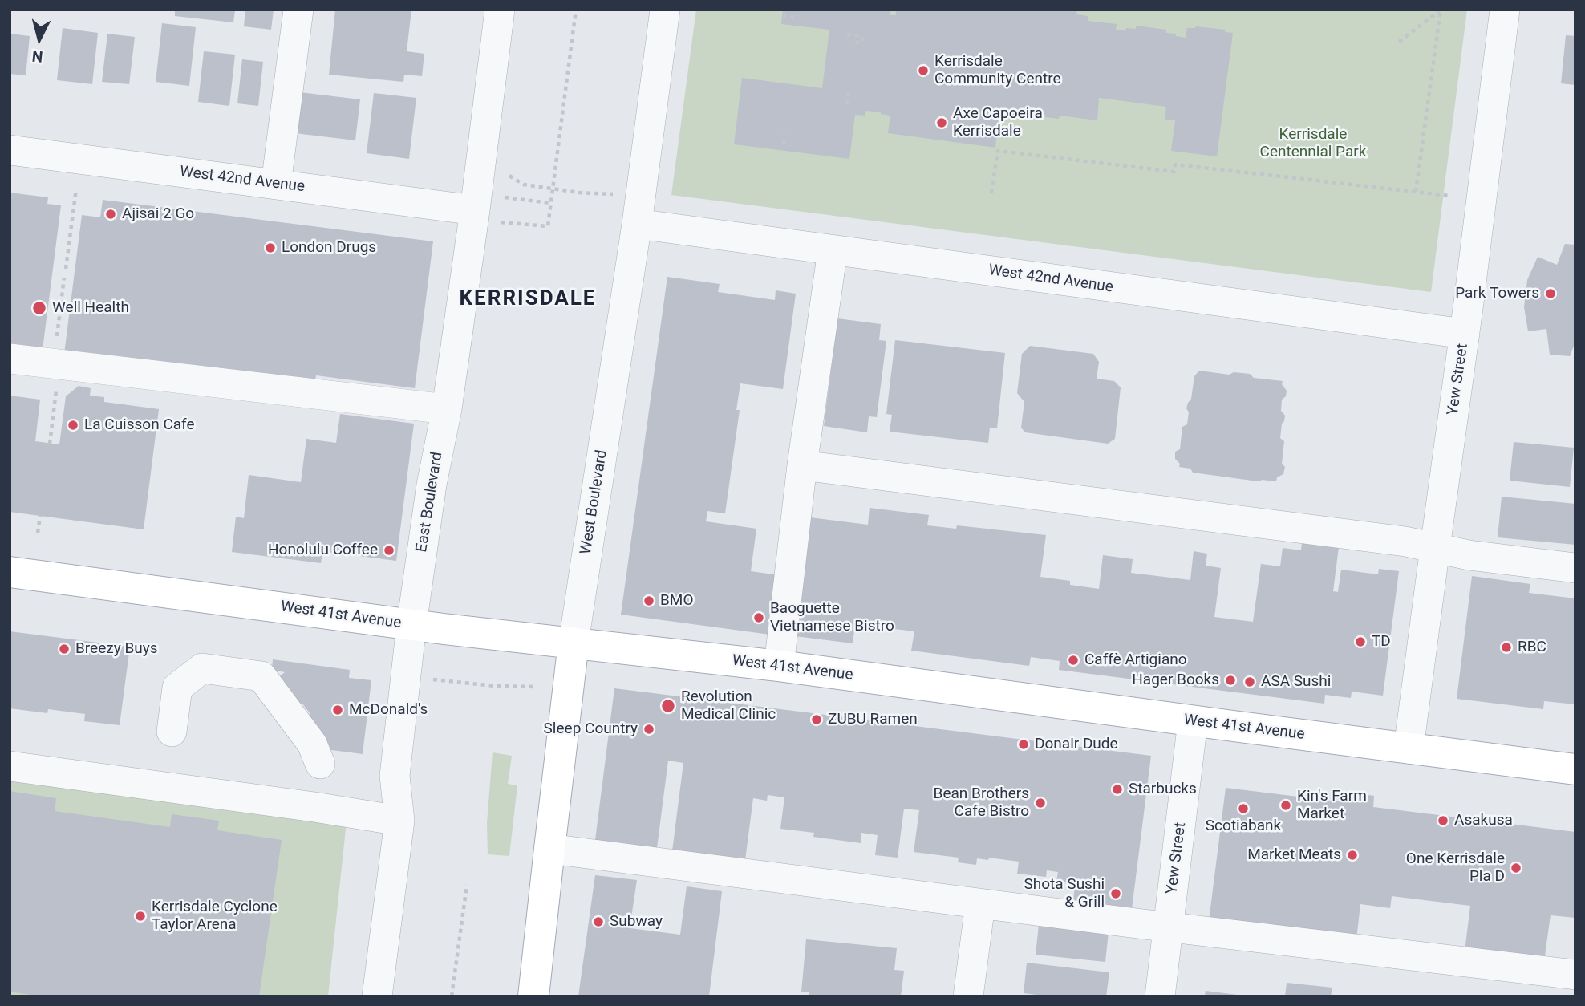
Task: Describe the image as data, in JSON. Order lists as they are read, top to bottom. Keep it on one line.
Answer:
{"streets":{"main road":["West Boulevard","West 41st Avenue"],"street":["West 42nd Avenue","Yew Street","East Boulevard"]},"crossings":[["West 42nd Avenue","Yew Street"],["West 42nd Avenue","East Boulevard"],["West 42nd Avenue","West Boulevard"],["Yew Street","West 41st Avenue"],["East Boulevard","West 41st Avenue"],["West Boulevard","West 41st Avenue"]],"districts":["KERRISDALE"],"parks":["Kerrisdale Centennial Park"],"places":["Kerrisdale Community Centre","Axe Capoeira Kerrisdale","Ajisai 2 Go","London Drugs","Park Towers","Well Health","La Cuisson Cafe","Honolulu Coffee","BMO","Baoguette Vietnamese Bistro","TD","RBC","Breezy Buys","Caffè Artigiano","Hager Books","ASA Sushi","Revolution Medical Clinic","McDonald's","ZUBU Ramen","Sleep Country","Donair Dude","Starbucks","Bean Brothers Cafe Bistro","Kin's Farm Market","Scotiabank","Asakusa","Market Meats","One Kerrisdale Pla D","Shota Sushi & Grill","Kerrisdale Cyclone Taylor Arena","Subway"],"north":"bottom"}
